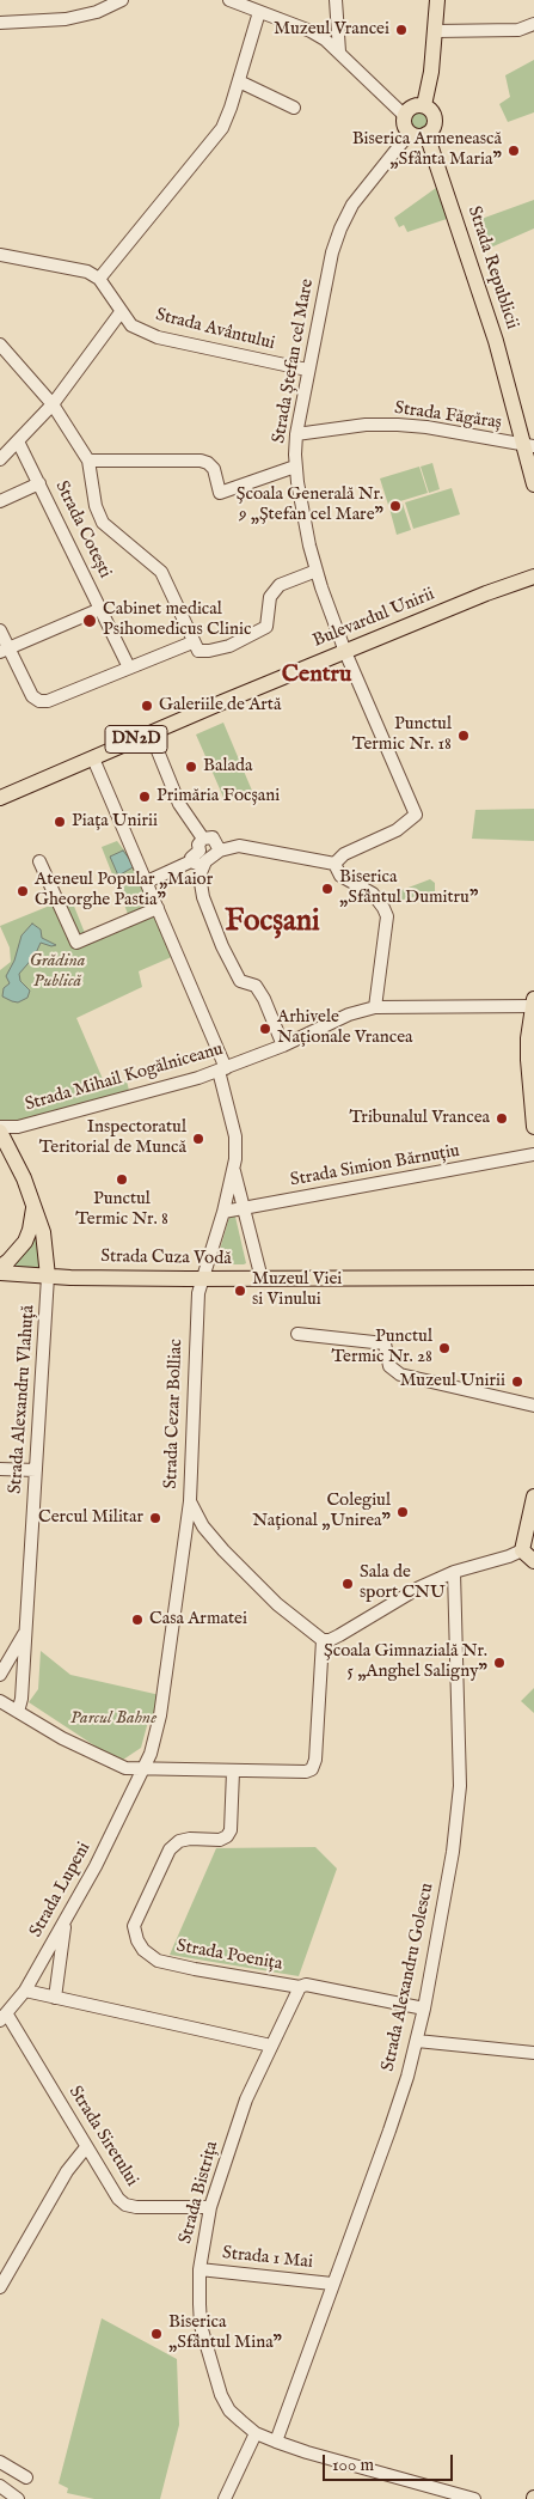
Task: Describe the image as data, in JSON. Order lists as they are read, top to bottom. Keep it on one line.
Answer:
{"streets":{"main road":["Strada Republicii","Bulevardul Unirii","DN2D","Strada Cuza Vodă"],"street":["Strada Avântului","Strada Ștefan cel Mare","Strada Făgăraș","Strada Cotești","Strada Mihail Kogălniceanu","Strada Simion Bărnuțiu","Strada Alexandru Vlahuță","Strada Cezar Bolliac","Strada Lupeni","Strada Poenița","Strada Alexandru Golescu","Strada Siretului","Strada Bistrița","Strada 1 Mai"]},"crossings":[["Strada Republicii","Strada Ștefan cel Mare"],["Strada Republicii","Strada Făgăraș"],["Strada Avântului","Strada Ștefan cel Mare"],["Strada Ștefan cel Mare","Strada Făgăraș"],["Strada Ștefan cel Mare","Bulevardul Unirii"],["Strada Simion Bărnuțiu","Strada Cezar Bolliac"],["Strada Cuza Vodă","Strada Alexandru Vlahuță"],["Strada Cuza Vodă","Strada Cezar Bolliac"],["Strada Cezar Bolliac","Strada Lupeni"],["Strada Lupeni","Strada Siretului"],["Strada Poenița","Strada Alexandru Golescu"],["Strada Poenița","Strada Bistrița"],["Strada Alexandru Golescu","Strada Bistrița"],["Strada Alexandru Golescu","Strada 1 Mai"],["Strada Siretului","Strada Bistrița"],["Strada Bistrița","Strada 1 Mai"]],"districts":["Centru","Focșani"],"parks":["Grădina Publică","Parcul Bahne"],"places":["Muzeul Vrancei","Biserica Armenească „Sfânta Maria\"","Școala Generală Nr. 9 „Ștefan cel Mare\"","Cabinet medical Psihomedicus Clinic","Galeriile de Artă","Punctul Termic Nr. 18","Balada","Primăria Focșani","Piața Unirii","Biserica „Sfântul Dumitru\"","Ateneul Popular „Maior Gheorghe Pastia”","Arhivele Naționale Vrancea","Tribunalul Vrancea","Inspectoratul Teritorial de Muncă","Punctul Termic Nr. 8","Muzeul Viei si Vinului","Punctul Termic Nr. 28","Muzeul Unirii","Colegiul Național „Unirea\"","Cercul Militar","Sala de sport CNU","Casa Armatei","Școala Gimnazială Nr. 5 „Anghel Saligny\"","Biserica „Sfântul Mina\""],"scale_bar":"100 m"}
